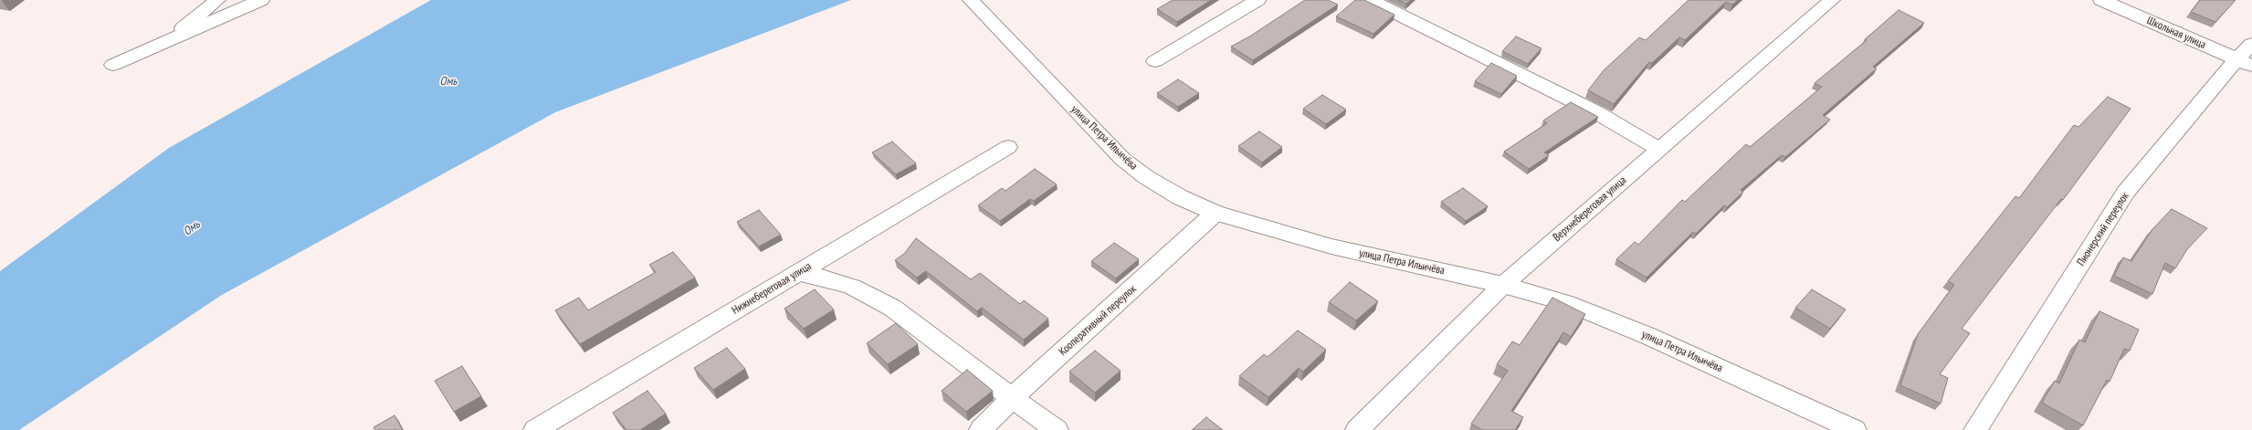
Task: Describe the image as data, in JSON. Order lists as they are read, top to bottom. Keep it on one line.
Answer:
{"streets":{"street":["Школьная улица","улица Петра Ильичёва","Верхнебереговая улица","Пионерский переулок","Нижнебереговая улица","Кооперативный переулок"]},"crossings":[["Школьная улица","Пионерский переулок"],["улица Петра Ильичёва","Верхнебереговая улица"],["улица Петра Ильичёва","Кооперативный переулок"]],"water":["Омь"]}
